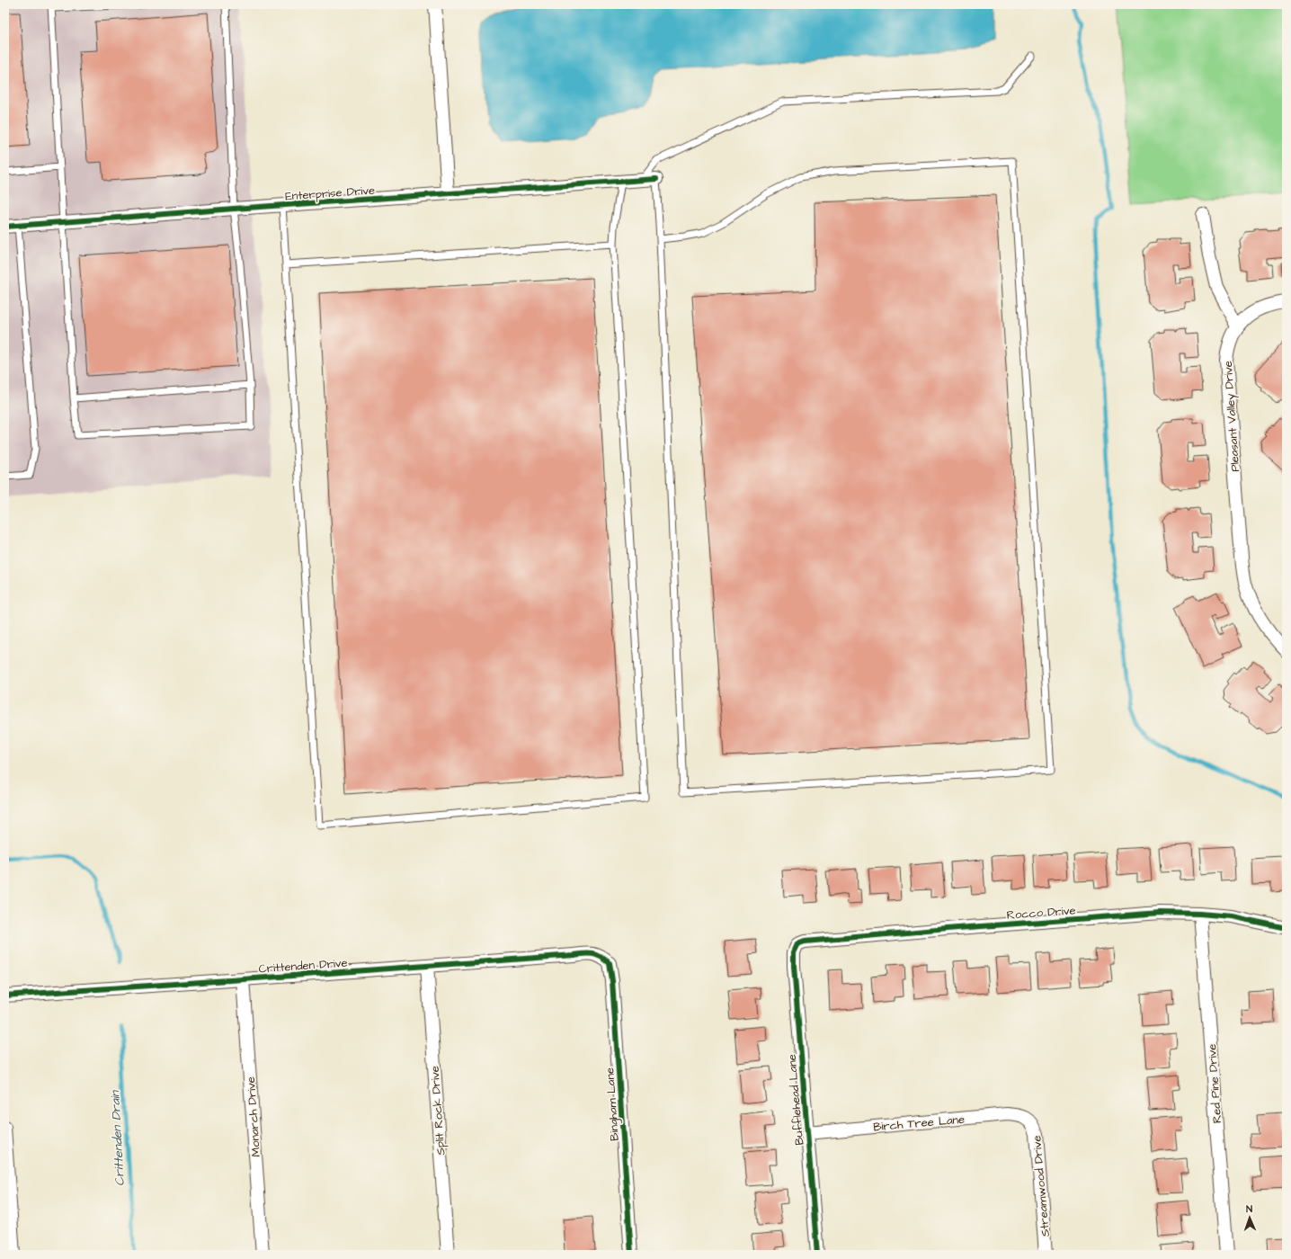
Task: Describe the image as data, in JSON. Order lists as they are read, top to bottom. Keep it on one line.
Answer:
{"streets":{"street":["Enterprise Drive","Pleasant Valley Drive","Rocco Drive","Crittenden Drive","Red Pine Drive","Bufflehead Lane","Bingham Lane","Split Rock Drive","Monarch Drive","Birch Tree Lane","Streamwood Drive"]},"crossings":[["Rocco Drive","Red Pine Drive"],["Rocco Drive","Bufflehead Lane"],["Crittenden Drive","Bingham Lane"],["Crittenden Drive","Split Rock Drive"],["Crittenden Drive","Monarch Drive"],["Bufflehead Lane","Birch Tree Lane"],["Birch Tree Lane","Streamwood Drive"]],"water":["Crittenden Drain"],"north":"top"}
